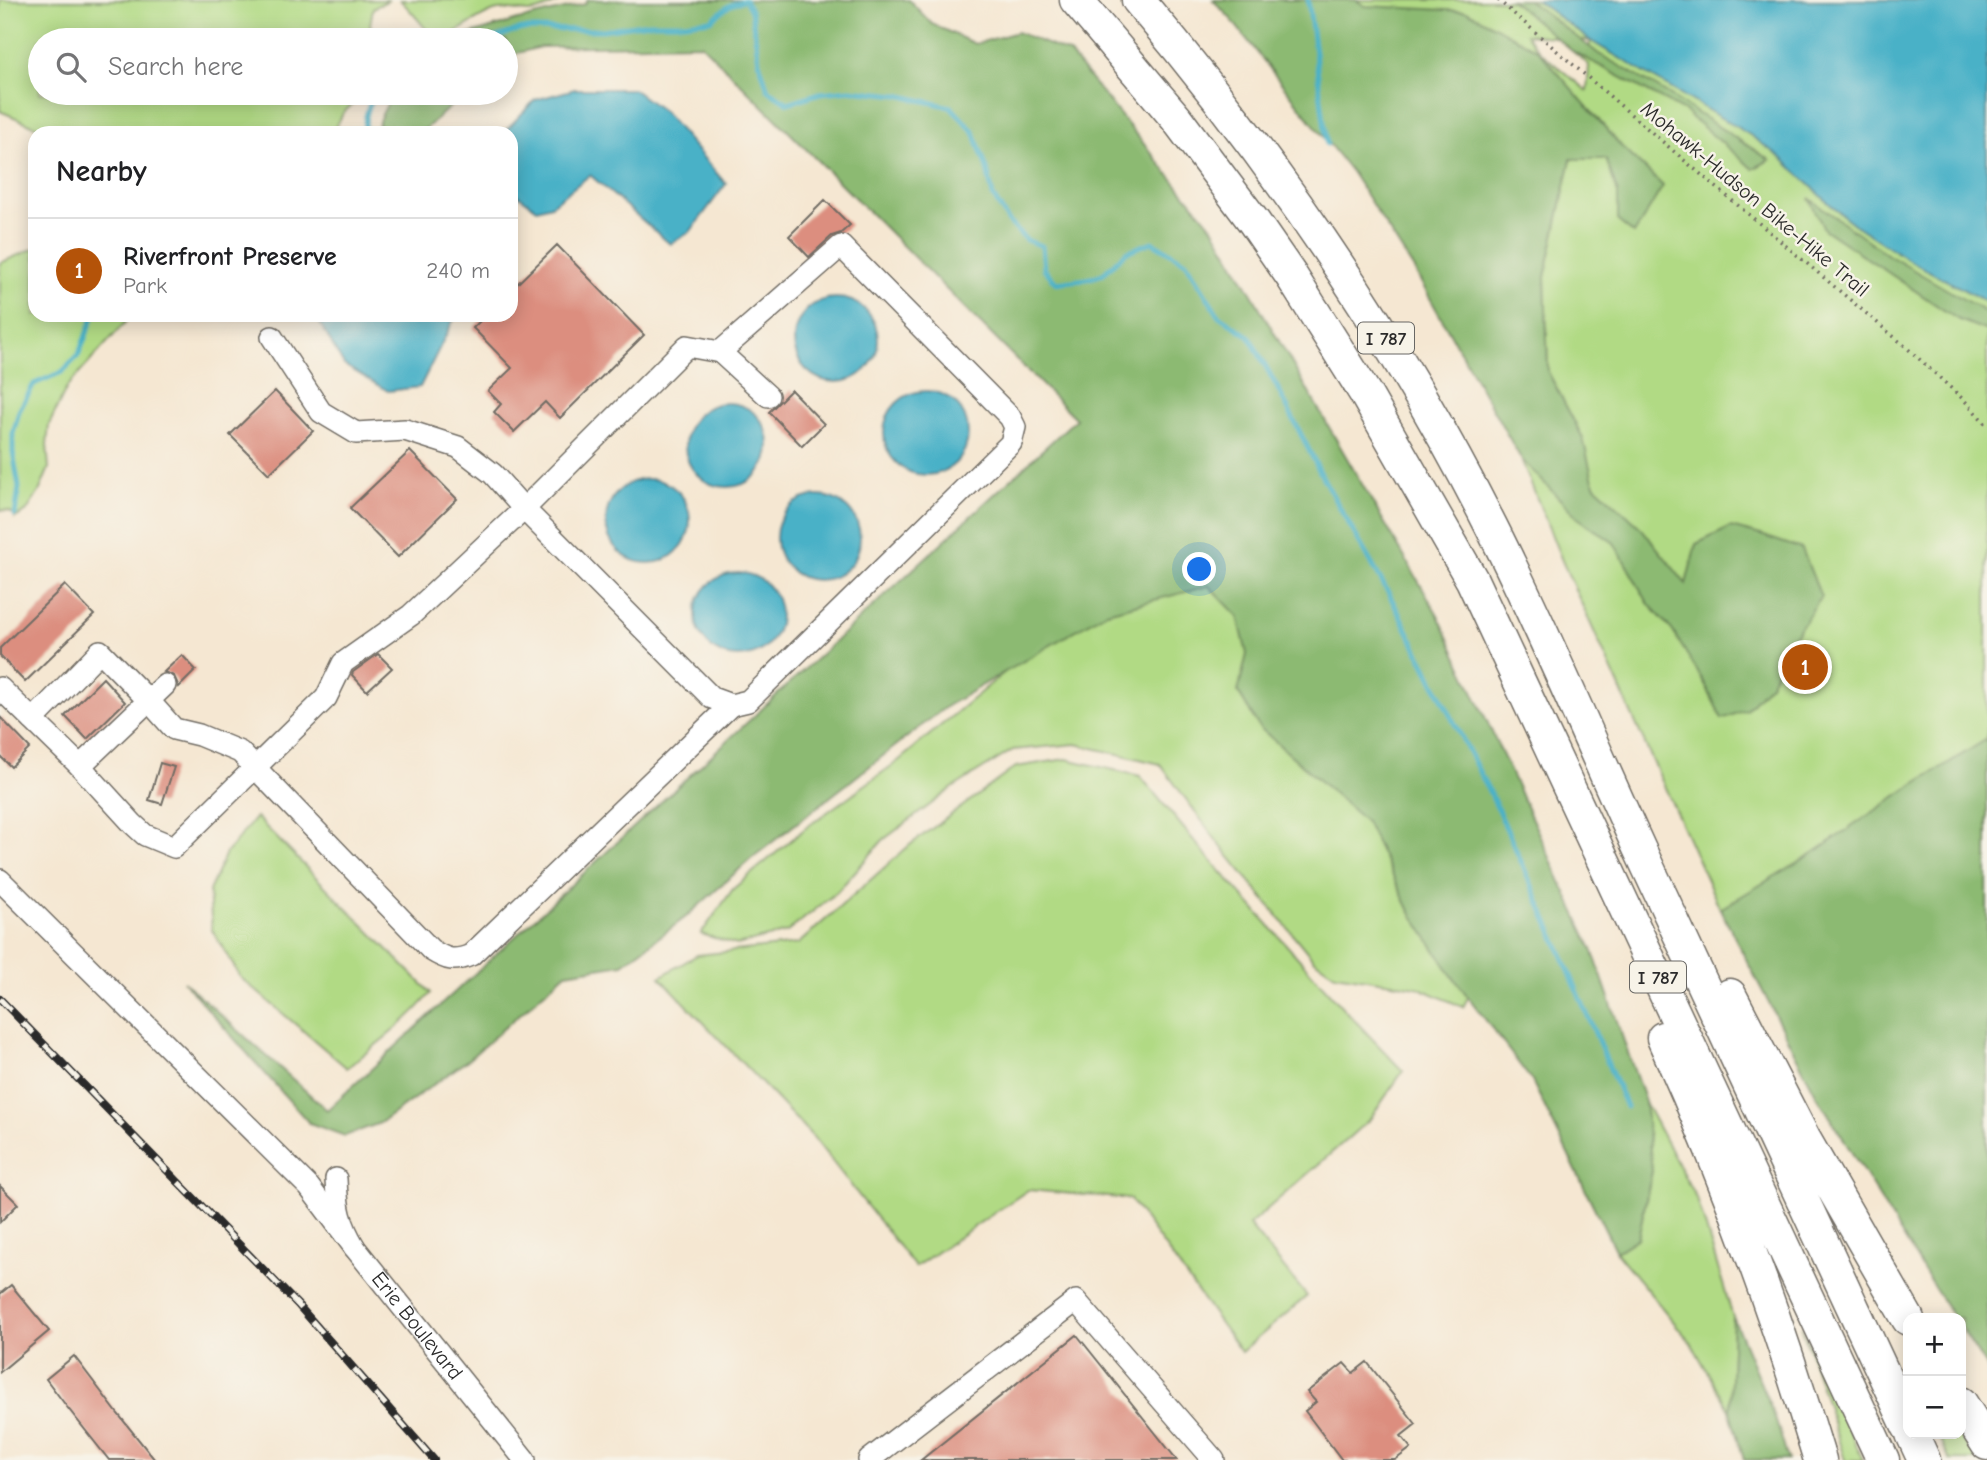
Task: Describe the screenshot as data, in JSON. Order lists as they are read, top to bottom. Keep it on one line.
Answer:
{"streets":{"highway":["I 787"],"street":["Erie Boulevard"],"path":["Mohawk-Hudson Bike-Hike Trail"]},"page":{"search":"Search here","heading":"Nearby","list":[{"mark":"1","name":"Riverfront Preserve","note":"Park","value":"240 m"}],"pins":"1","map_buttons":["+","−"]}}
